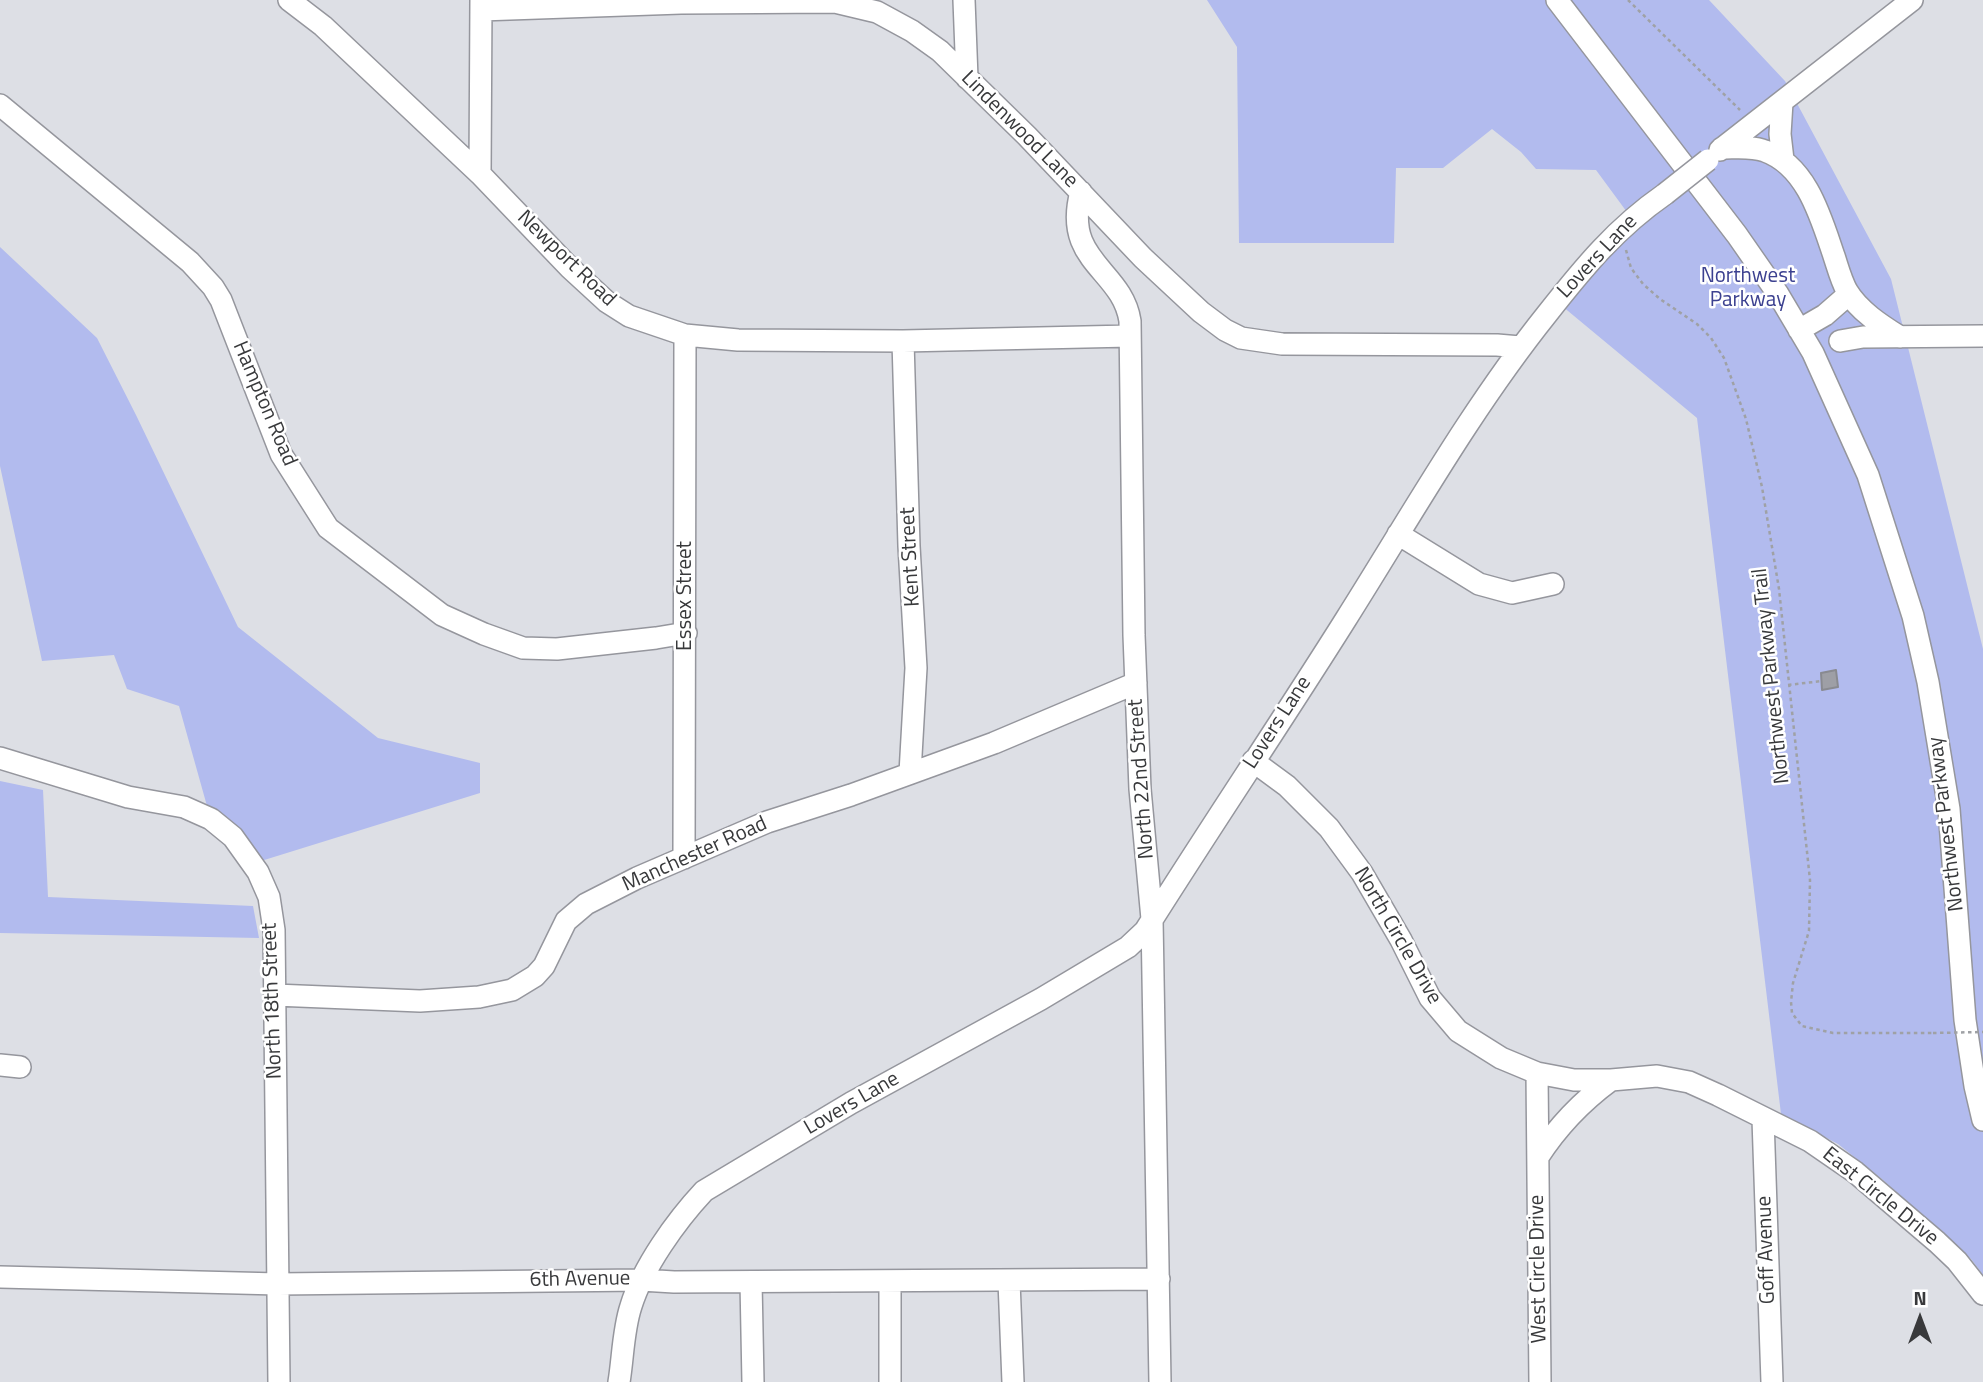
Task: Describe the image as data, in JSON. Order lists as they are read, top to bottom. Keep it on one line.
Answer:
{"streets":{"street":["Lindenwood Lane","Lovers Lane","Newport Road","Hampton Road","Kent Street","Essex Street","North 22nd Street","Northwest Parkway","Manchester Road","North Circle Drive","North 18th Street","East Circle Drive","Goff Avenue","West Circle Drive","6th Avenue"],"path":["Northwest Parkway Trail"]},"crossings":[["Lindenwood Lane","Lovers Lane"],["Lindenwood Lane","North 22nd Street"],["Lovers Lane","North 22nd Street"],["Lovers Lane","North Circle Drive"],["Lovers Lane","6th Avenue"],["Newport Road","Kent Street"],["Newport Road","Essex Street"],["Newport Road","North 22nd Street"],["Hampton Road","Essex Street"],["Kent Street","Manchester Road"],["Essex Street","Manchester Road"],["North 22nd Street","Manchester Road"],["North 22nd Street","6th Avenue"],["Manchester Road","North 18th Street"],["North Circle Drive","East Circle Drive"],["North Circle Drive","Goff Avenue"],["North Circle Drive","West Circle Drive"],["North 18th Street","6th Avenue"],["East Circle Drive","Goff Avenue"]],"parks":["Northwest Parkway"],"north":"top"}
